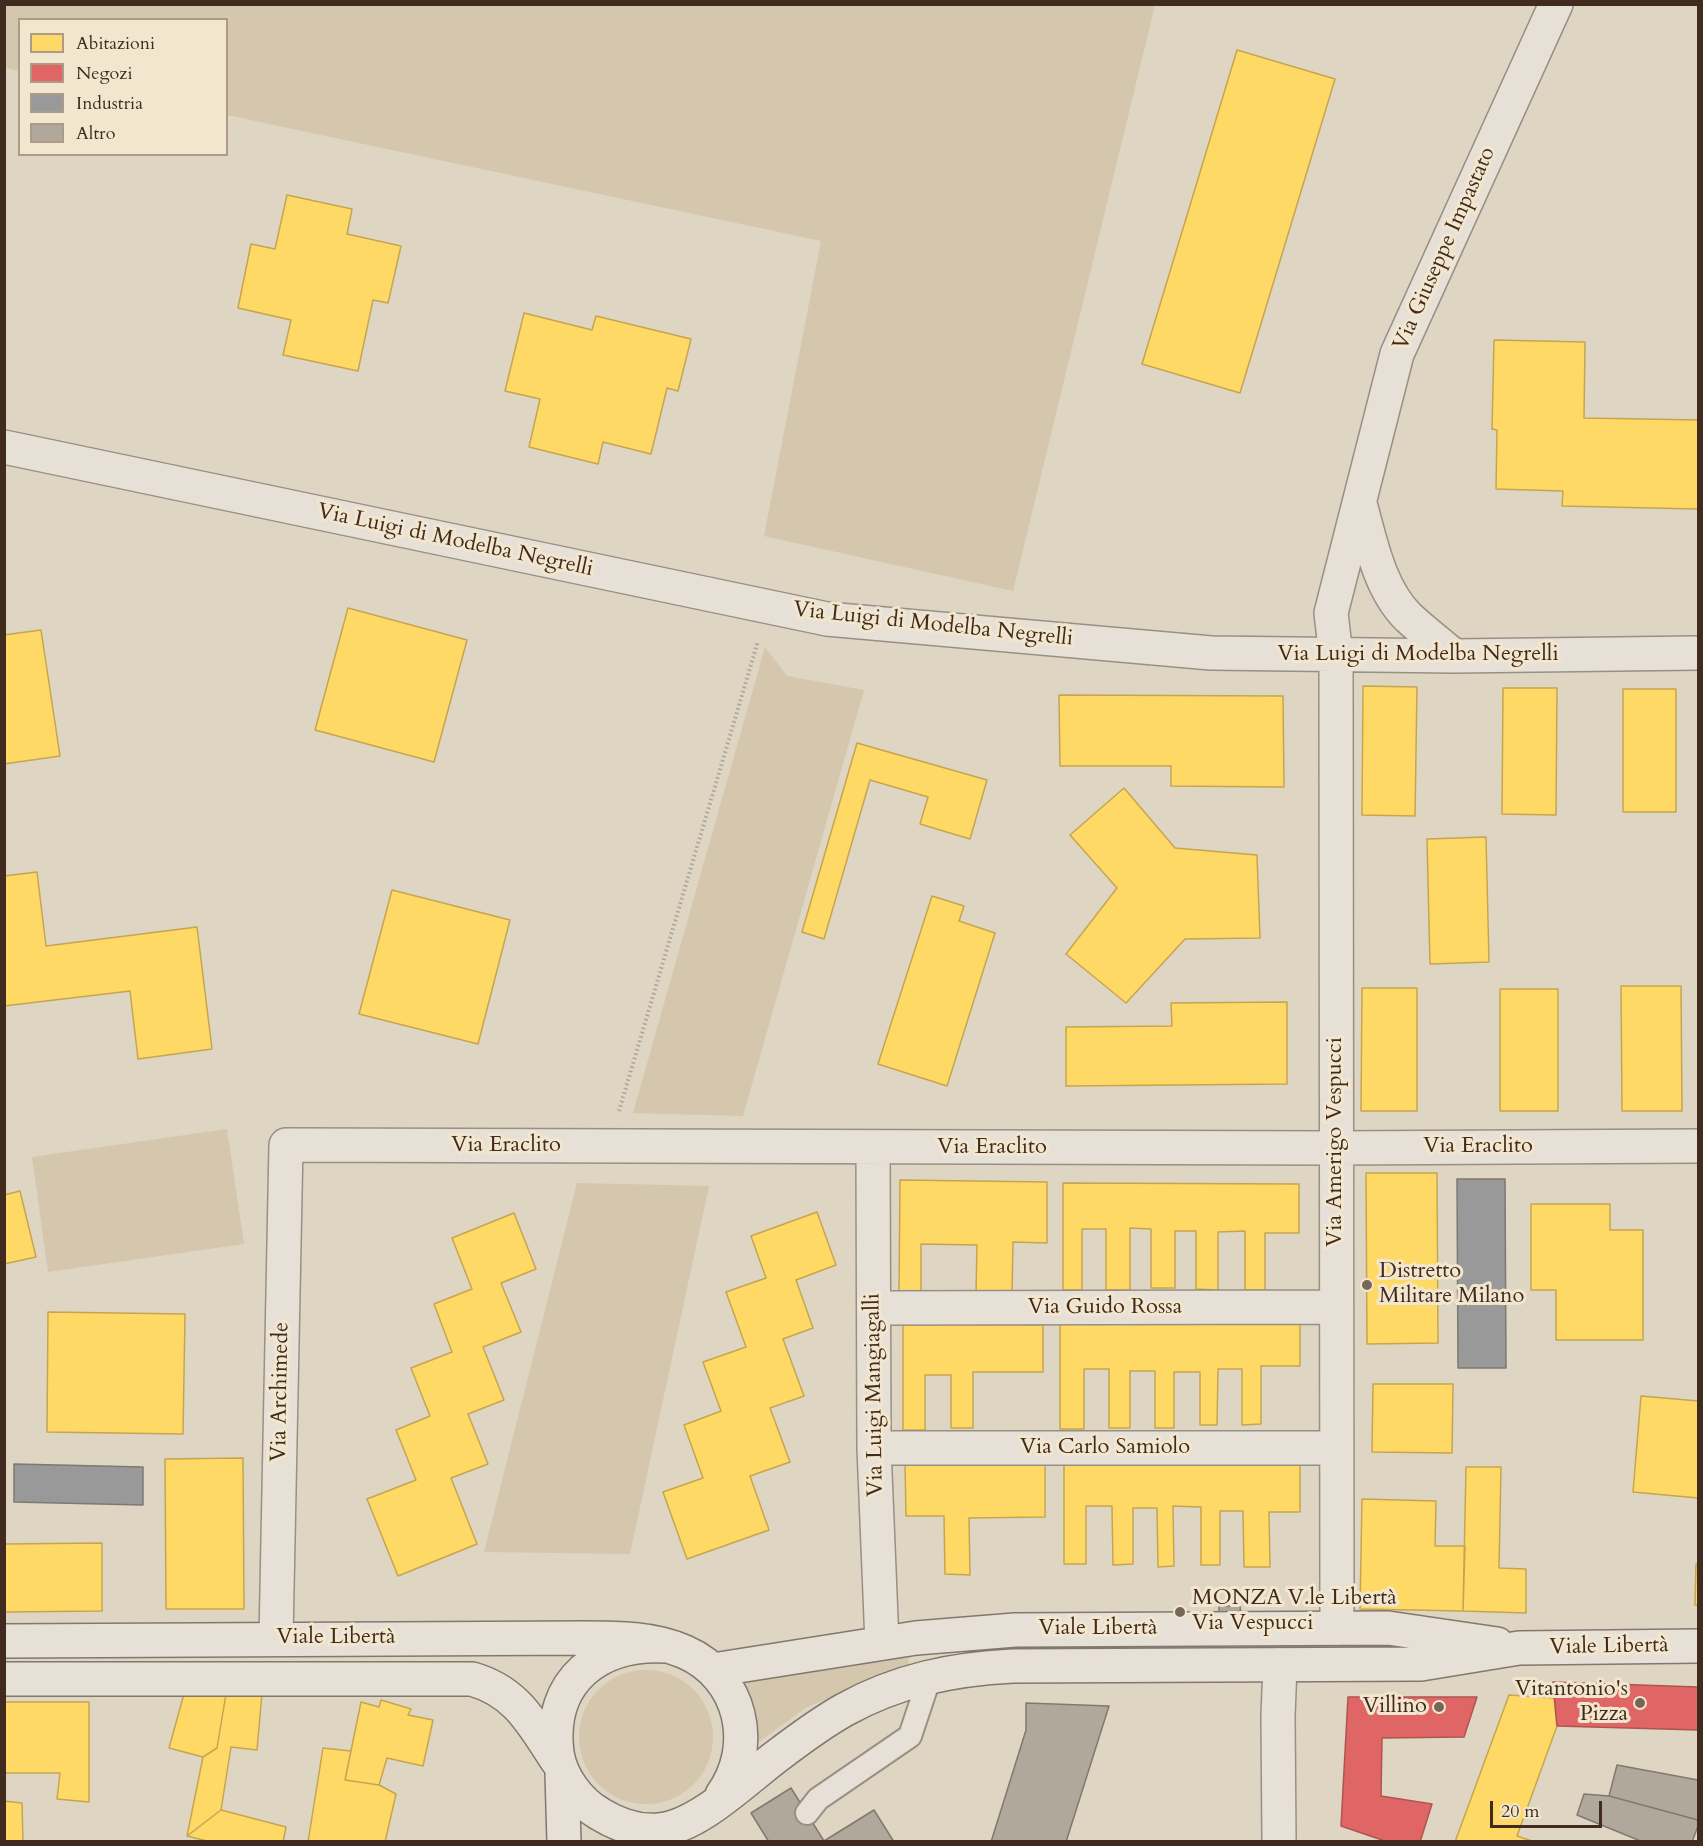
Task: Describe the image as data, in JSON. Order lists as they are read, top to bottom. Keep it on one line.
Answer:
{"streets":{"street":["Via Giuseppe Impastato","Via Luigi di Modelba Negrelli","Via Amerigo Vespucci","Via Eraclito","Via Guido Rossa","Via Archimede","Via Luigi Mangiagalli","Via Carlo Samiolo","Viale Libertà"]},"crossings":[["Via Giuseppe Impastato","Via Luigi di Modelba Negrelli"],["Via Giuseppe Impastato","Via Amerigo Vespucci"],["Via Luigi di Modelba Negrelli","Via Amerigo Vespucci"],["Via Amerigo Vespucci","Via Eraclito"],["Via Amerigo Vespucci","Via Guido Rossa"],["Via Amerigo Vespucci","Via Carlo Samiolo"],["Via Amerigo Vespucci","Viale Libertà"],["Via Eraclito","Via Archimede"],["Via Eraclito","Via Luigi Mangiagalli"],["Via Guido Rossa","Via Luigi Mangiagalli"],["Via Archimede","Viale Libertà"],["Via Luigi Mangiagalli","Via Carlo Samiolo"],["Via Luigi Mangiagalli","Viale Libertà"]],"places":["Distretto Militare Milano","MONZA V.le Libertà Via Vespucci","Vitantonio's Pizza","Villino"],"legend":["Abitazioni","Negozi","Industria","Altro"],"scale_bar":"20 m"}
